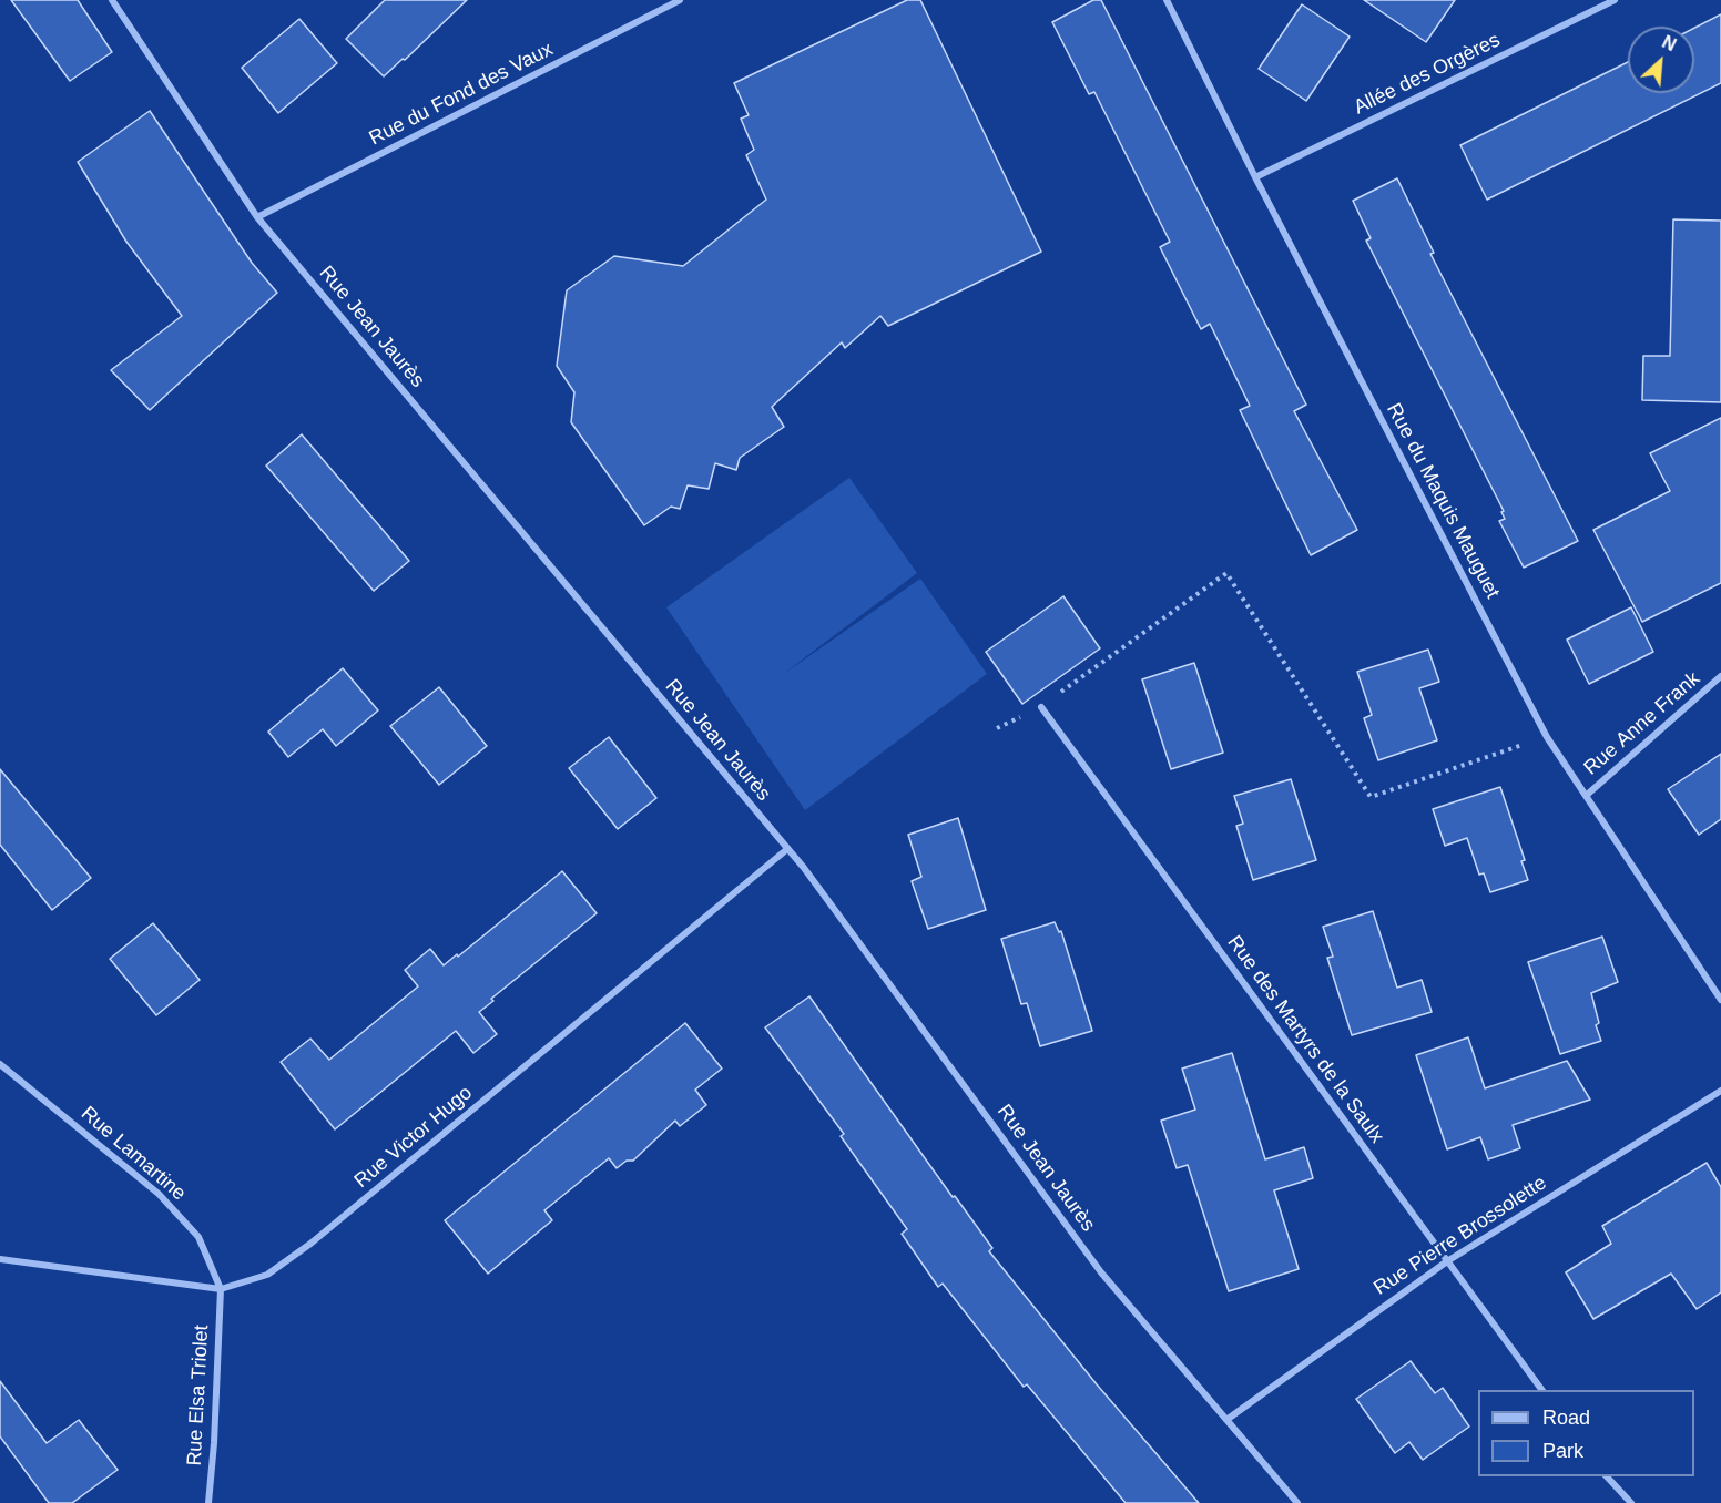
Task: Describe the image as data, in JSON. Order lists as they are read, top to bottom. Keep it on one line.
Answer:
{"streets":{"street":["Allée des Orgères","Rue du Fond des Vaux","Rue Jean Jaurès","Rue du Maquis Mauguet","Rue Anne Frank","Rue des Martyrs de la Saulx","Rue Victor Hugo","Rue Lamartine","Rue Pierre Brossolette","Rue Elsa Triolet"]},"crossings":[["Allée des Orgères","Rue du Maquis Mauguet"],["Rue du Fond des Vaux","Rue Jean Jaurès"],["Rue Jean Jaurès","Rue Victor Hugo"],["Rue Jean Jaurès","Rue Pierre Brossolette"],["Rue du Maquis Mauguet","Rue Anne Frank"],["Rue des Martyrs de la Saulx","Rue Pierre Brossolette"],["Rue Victor Hugo","Rue Lamartine"],["Rue Victor Hugo","Rue Elsa Triolet"],["Rue Lamartine","Rue Elsa Triolet"]],"legend":["Road","Park"],"north":"top right"}
